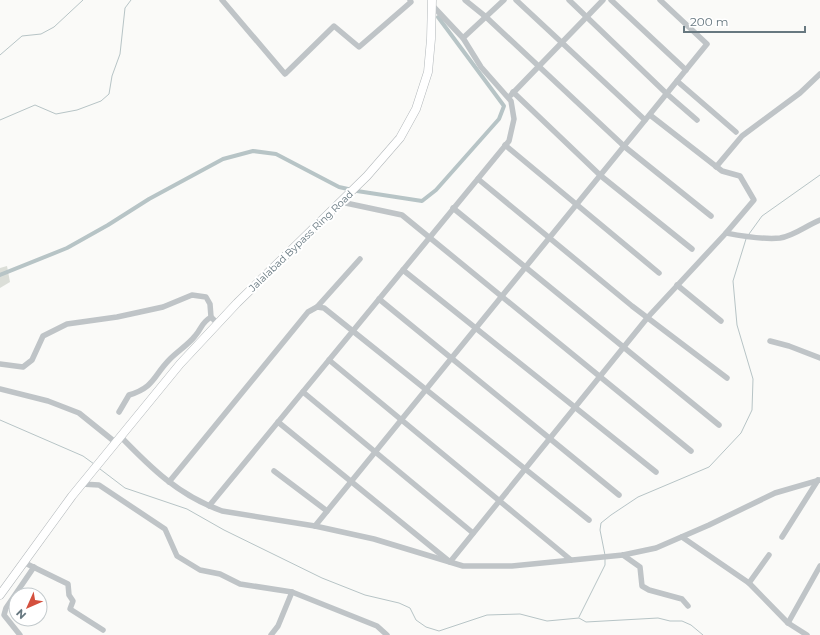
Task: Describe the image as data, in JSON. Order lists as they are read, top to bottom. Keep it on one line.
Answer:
{"streets":{"highway":["Jalalabad Bypass Ring Road"]},"scale_bar":"200 m","north":"bottom left"}
